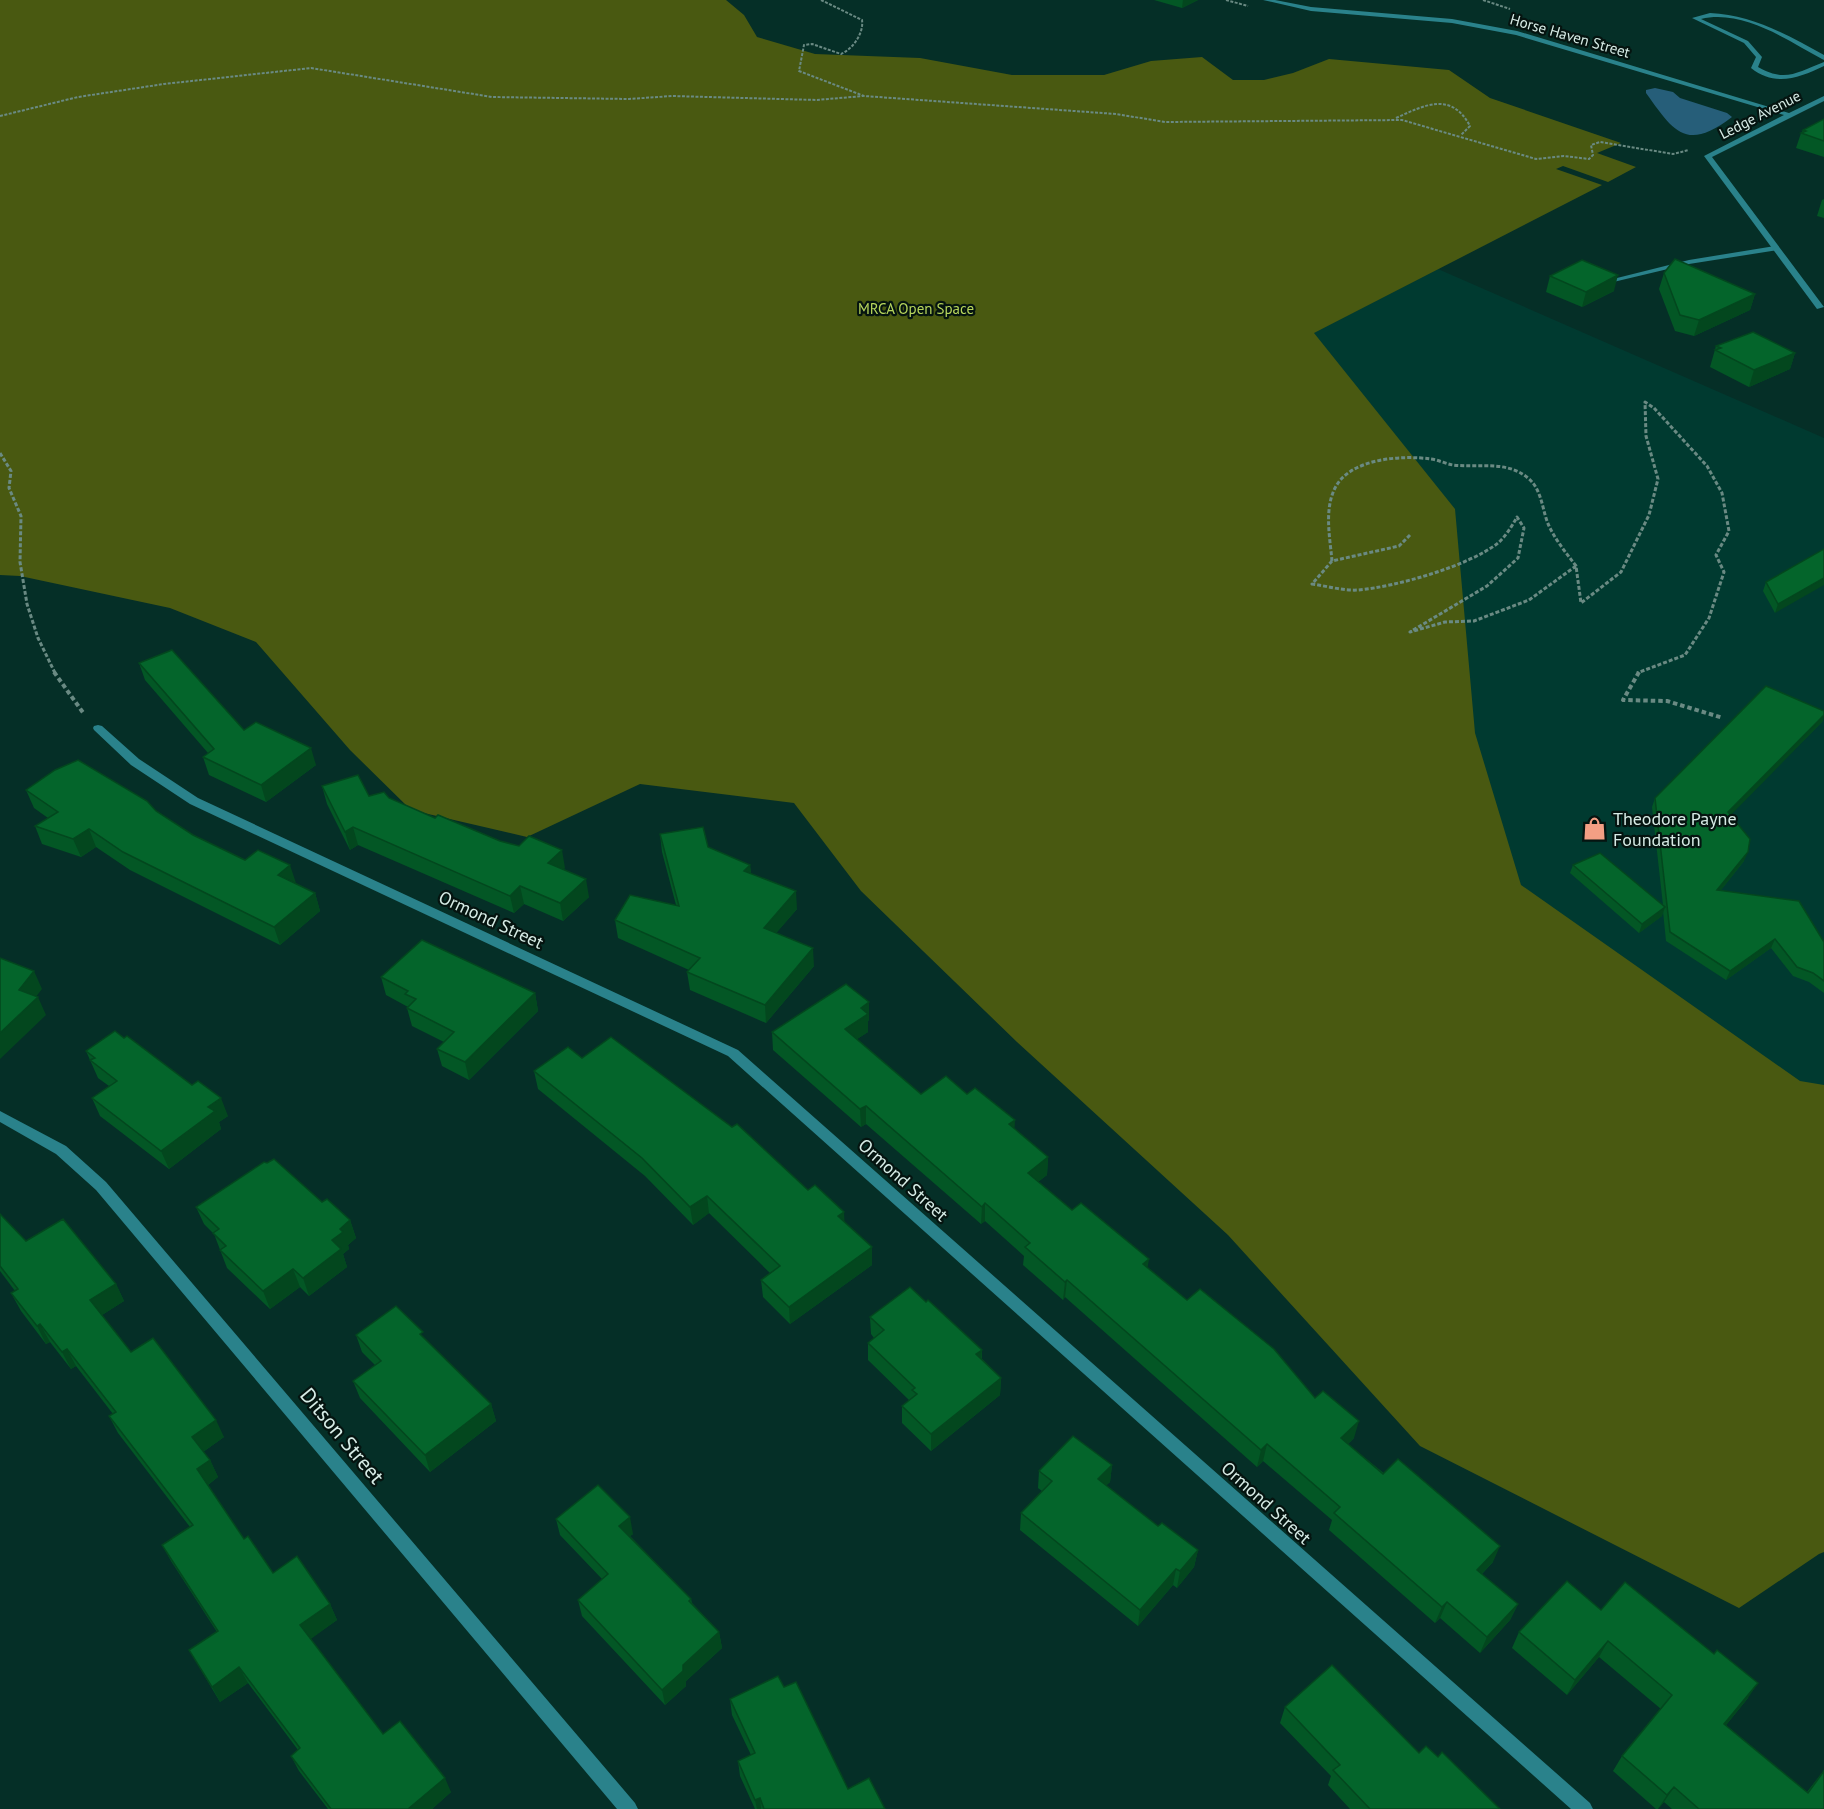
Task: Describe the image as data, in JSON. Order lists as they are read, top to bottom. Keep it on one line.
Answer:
{"streets":{"street":["Horse Haven Street","Ledge Avenue","Ormond Street","Ditson Street"]},"crossings":[["Horse Haven Street","Ledge Avenue"]],"parks":["MRCA Open Space"],"places":{"shop":["Theodore Payne Foundation"]}}
